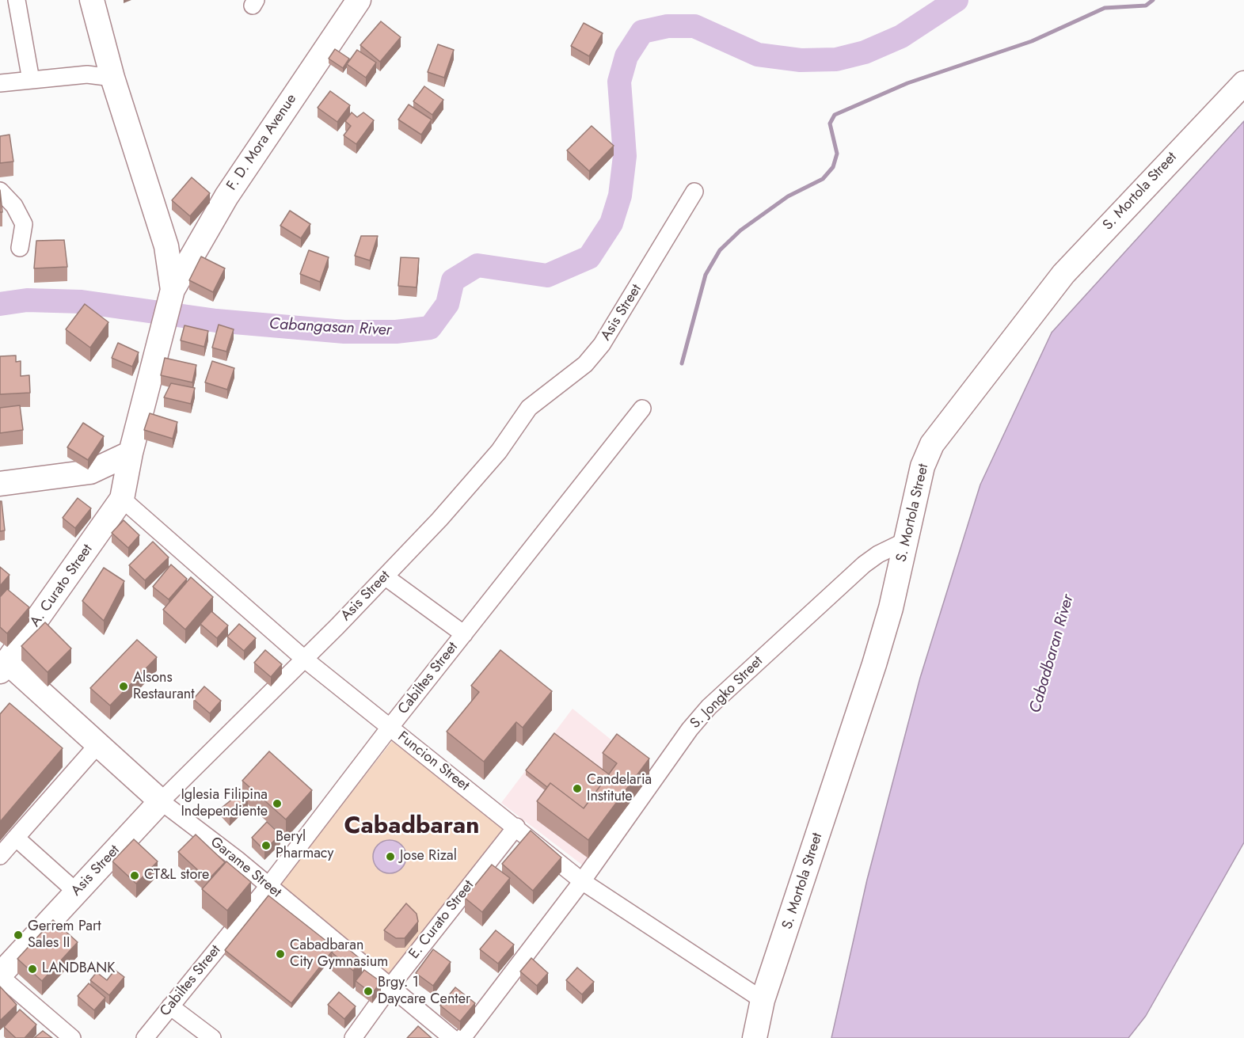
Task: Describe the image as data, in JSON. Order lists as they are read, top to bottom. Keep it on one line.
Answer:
{"streets":{"street":["F. D. Mora Avenue","S. Mortola Street","Asis Street","A. Curato Street","Cabiltes Street","S. Jongko Street","Funcion Street","Garame Street","E. Curato Street"]},"crossings":[["S. Mortola Street","S. Jongko Street"],["S. Mortola Street","Funcion Street"],["Asis Street","Funcion Street"],["Asis Street","Garame Street"],["A. Curato Street","Funcion Street"],["A. Curato Street","Garame Street"],["Cabiltes Street","Funcion Street"],["Cabiltes Street","Garame Street"],["S. Jongko Street","Funcion Street"],["Funcion Street","E. Curato Street"],["Garame Street","E. Curato Street"]],"districts":["Cabadbaran"],"water":["Cabangasan River","Cabadbaran River"],"places":["Alsons Restaurant","Candelaria Institute","Iglesia Filipina Independiente","Beryl Pharmacy","Jose Rizal","CT&L store","Gerrem Part Sales II","Cabadbaran City Gymnasium","LANDBANK","Brgy. 1 Daycare Center"]}
